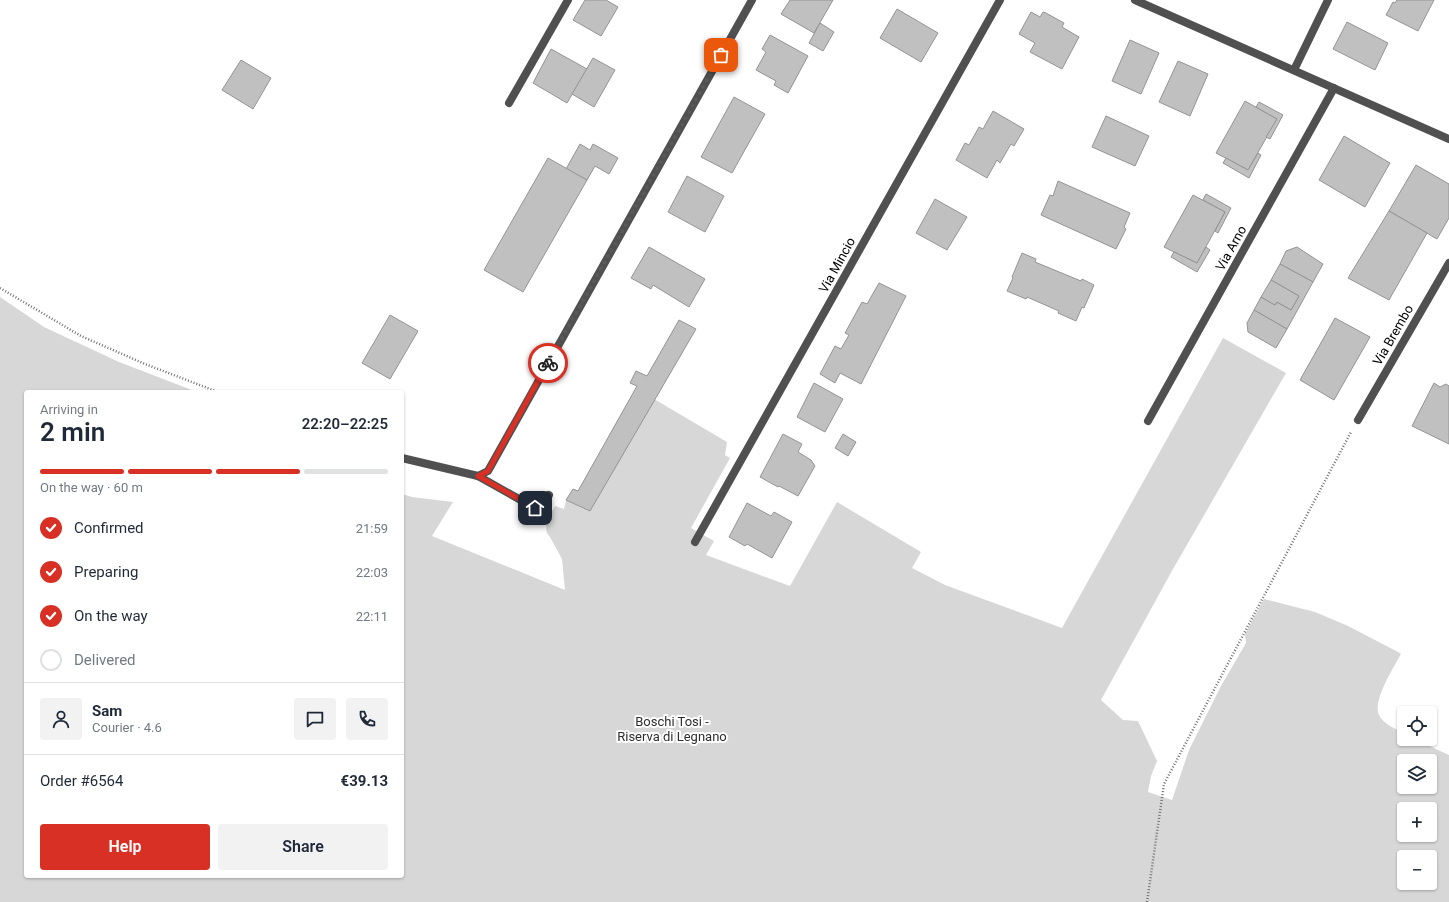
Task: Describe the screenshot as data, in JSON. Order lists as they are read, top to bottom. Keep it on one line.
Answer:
{"streets":{"street":["Via Arno","Via Mincio","Via Brembo"]},"parks":["Boschi Tosi - Riserva di Legnano"],"page":{"heading":["2 min","Arriving in","22:20–22:25"],"panel":["Sam","Courier · 4.6","Order #6564","€39.13"],"bar":"On the way · 60 m","list":[["Confirmed","21:59"],["Preparing","22:03"],["On the way","22:11"],"Delivered"],"map_buttons":["+","−"],"buttons":["Help","Share"]}}
